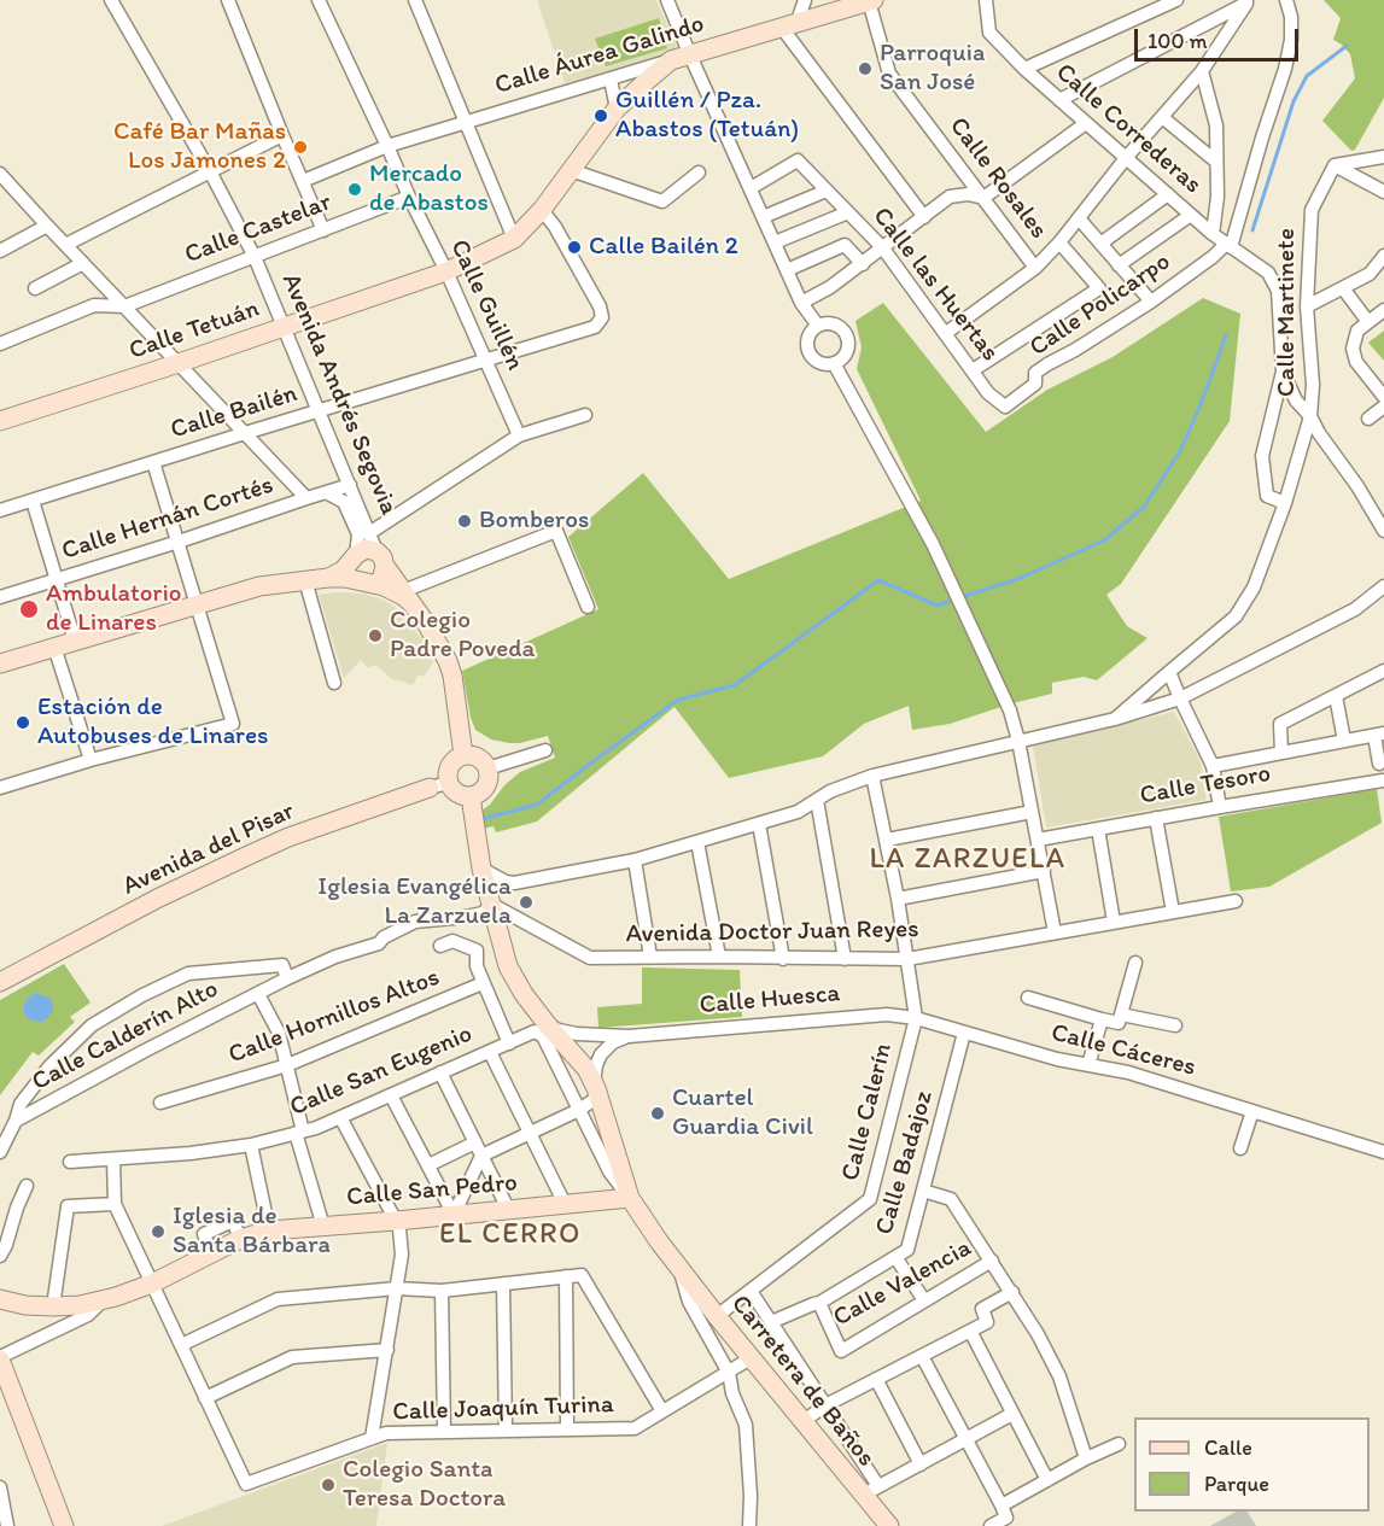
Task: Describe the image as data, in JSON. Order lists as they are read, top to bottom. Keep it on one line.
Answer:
{"streets":{"street":["Calle Áurea Galindo","Calle Correderas","Calle Rosales","Calle Castelar","Calle las Huertas","Calle Guillén","Calle Policarpo","Calle Martinete","Calle Tetuán","Avenida Andrés Segovia","Calle Bailén","Calle Hernán Cortés","Calle Tesoro","Avenida del Pisar","Avenida Doctor Juan Reyes","Calle Huesca","Calle Hornillos Altos","Calle Calderín Alto","Calle Cáceres","Calle San Eugenio","Calle Calerín","Calle Badajoz","Calle San Pedro","Calle Valencia","Carretera de Baños","Calle Joaquín Turina"]},"crossings":[["Calle Áurea Galindo","Calle Rosales"],["Calle Áurea Galindo","Calle Guillén"],["Calle Correderas","Calle Policarpo"],["Calle Castelar","Calle Guillén"],["Calle Castelar","Avenida Andrés Segovia"],["Calle las Huertas","Calle Policarpo"],["Calle Guillén","Calle Tetuán"],["Calle Guillén","Calle Bailén"],["Calle Tetuán","Avenida Andrés Segovia"],["Avenida Andrés Segovia","Calle Bailén"],["Avenida Andrés Segovia","Calle Hernán Cortés"],["Avenida Andrés Segovia","Avenida del Pisar"],["Avenida Doctor Juan Reyes","Calle Calderín Alto"],["Avenida Doctor Juan Reyes","Carretera de Baños"],["Calle Huesca","Calle Cáceres"],["Calle Huesca","Calle San Eugenio"],["Calle Huesca","Calle Calerín"],["Calle Huesca","Carretera de Baños"],["Calle Calderín Alto","Carretera de Baños"],["Calle Cáceres","Calle Calerín"],["Calle Cáceres","Calle Badajoz"],["Calle San Eugenio","Carretera de Baños"],["Calle Calerín","Carretera de Baños"],["Calle Badajoz","Calle Valencia"],["Calle Badajoz","Carretera de Baños"],["Calle San Pedro","Carretera de Baños"],["Carretera de Baños","Calle Joaquín Turina"]],"districts":["LA ZARZUELA","EL CERRO"],"places":["Parroquia San José","Guillén / Pza. Abastos (Tetuán)","Café Bar Mañas Los Jamones 2","Mercado de Abastos","Calle Bailén 2","Bomberos","Ambulatorio de Linares","Colegio Padre Poveda","Estación de Autobuses de Linares","Iglesia Evangélica La Zarzuela","Cuartel Guardia Civil","Iglesia de Santa Bárbara","Colegio Santa Teresa Doctora"],"legend":["Calle","Parque"],"scale_bar":"100 m"}
